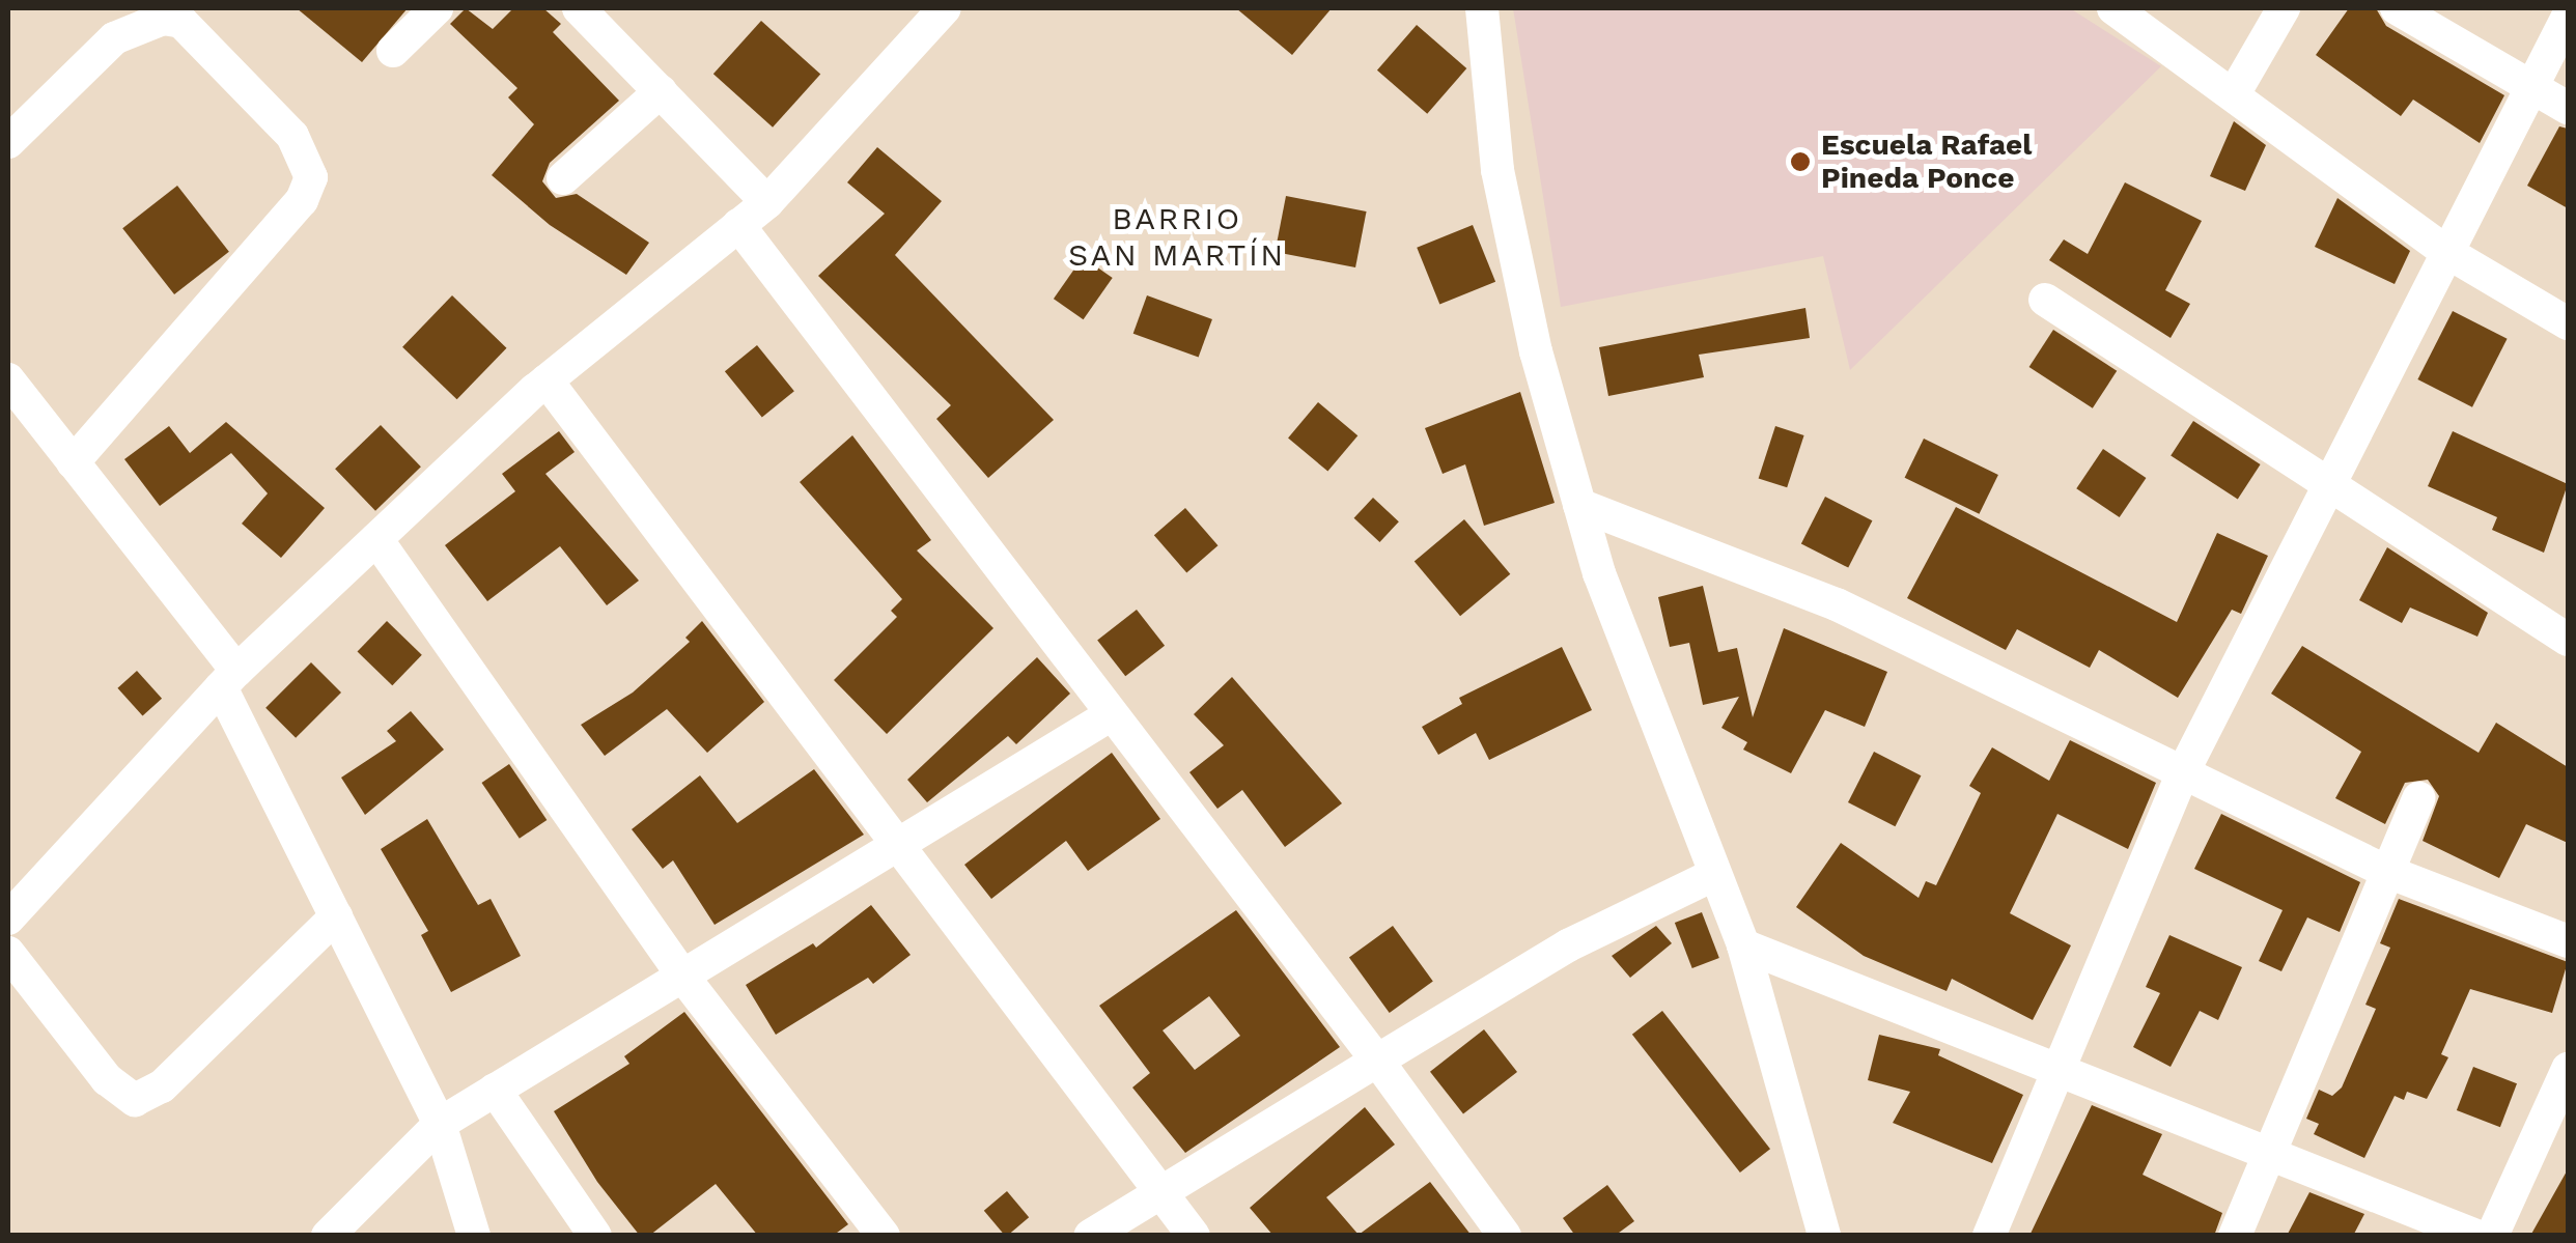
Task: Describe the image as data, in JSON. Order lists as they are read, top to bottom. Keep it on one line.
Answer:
{"districts":["BARRIO SAN MARTÍN"],"places":["Escuela Rafael Pineda Ponce"]}
